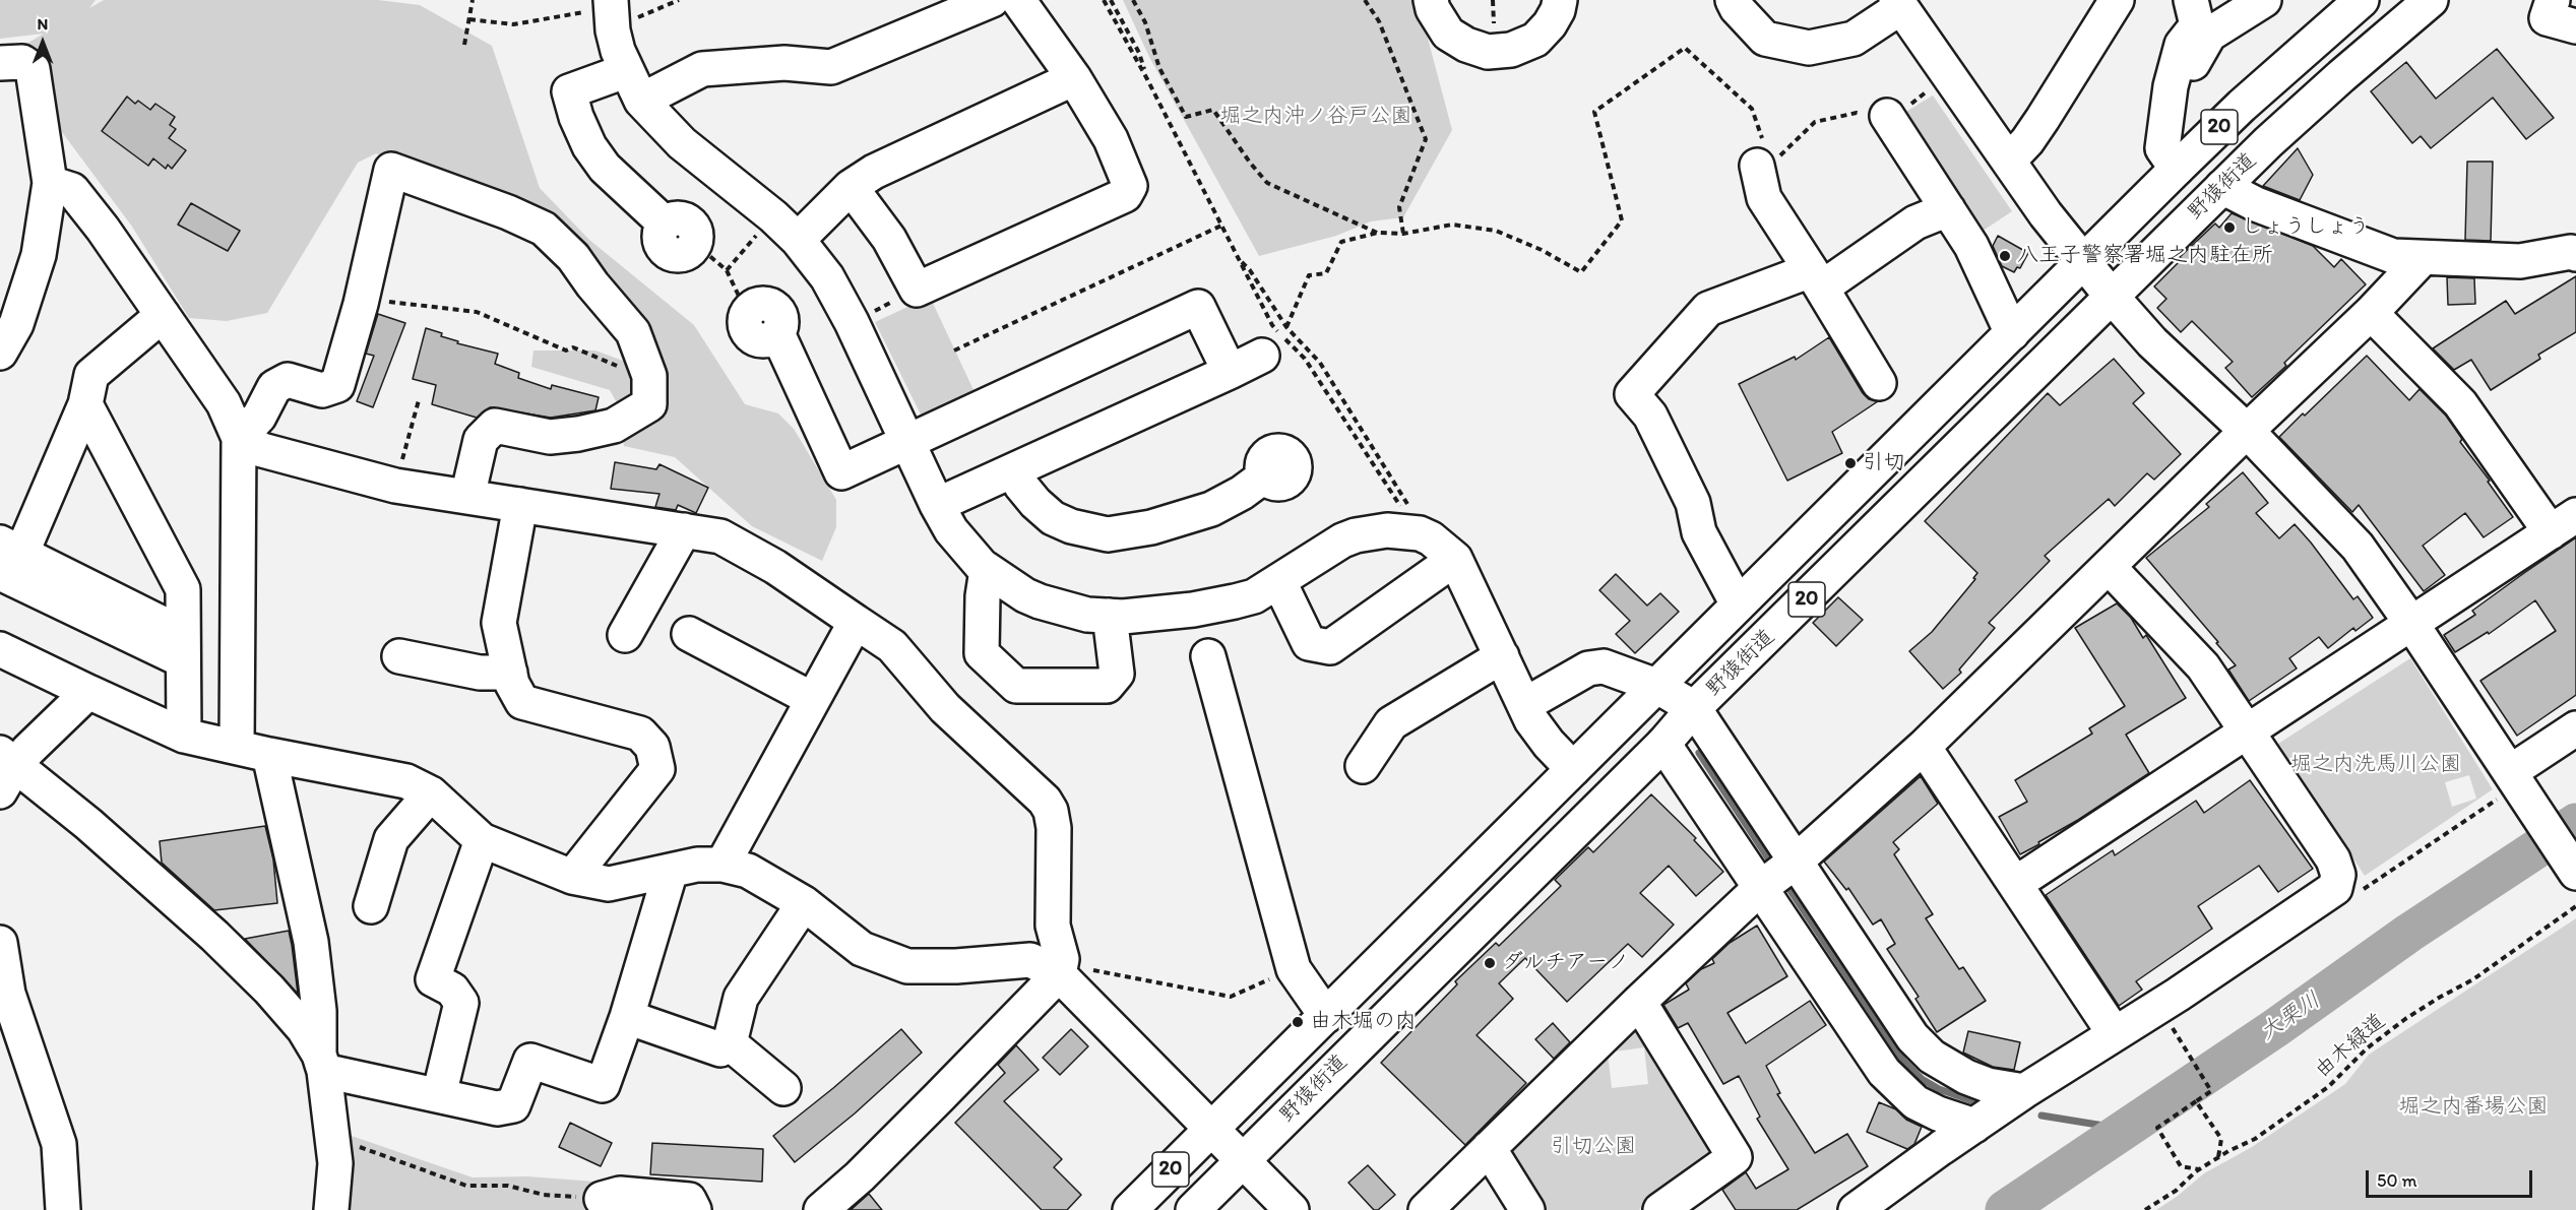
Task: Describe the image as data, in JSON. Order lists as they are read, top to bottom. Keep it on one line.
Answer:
{"streets":{"street":["20","野猿街道"],"path":["由木緑道"]},"water":["大栗川"],"parks":["堀之内沖ノ谷戸公園","堀之内洗馬川公園","堀之内番場公園","引切公園"],"places":["しょうしょう","八王子警察署堀之内駐在所","引切","ダルチアーノ","由木堀の内"],"scale_bar":"50 m","north":"top"}
